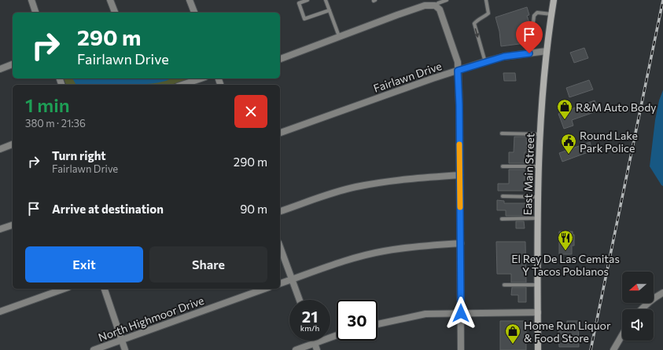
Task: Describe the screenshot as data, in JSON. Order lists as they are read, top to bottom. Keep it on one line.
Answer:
{"streets":{"main road":["East Main Street"],"street":["Fairlawn Drive","North Highmoor Drive"]},"crossings":[["Fairlawn Drive","East Main Street"]],"places":{"shop":["R&M Auto Body","Home Run Liquor & Food Store"],"public building":["Round Lake Park Police"],"restaurant":["El Rey De Las Cemitas Y Tacos Poblanos"]},"north":"left","page":{"turn":["290 m","Fairlawn Drive"],"heading":["1 min","380 m · 21:36"],"list":[{"name":"Turn right","note":"Fairlawn Drive","value":"290 m"},{"name":"Arrive at destination","value":"90 m"}],"buttons":["Exit","Share"],"speed":"21 km/h","limit":"30"}}
